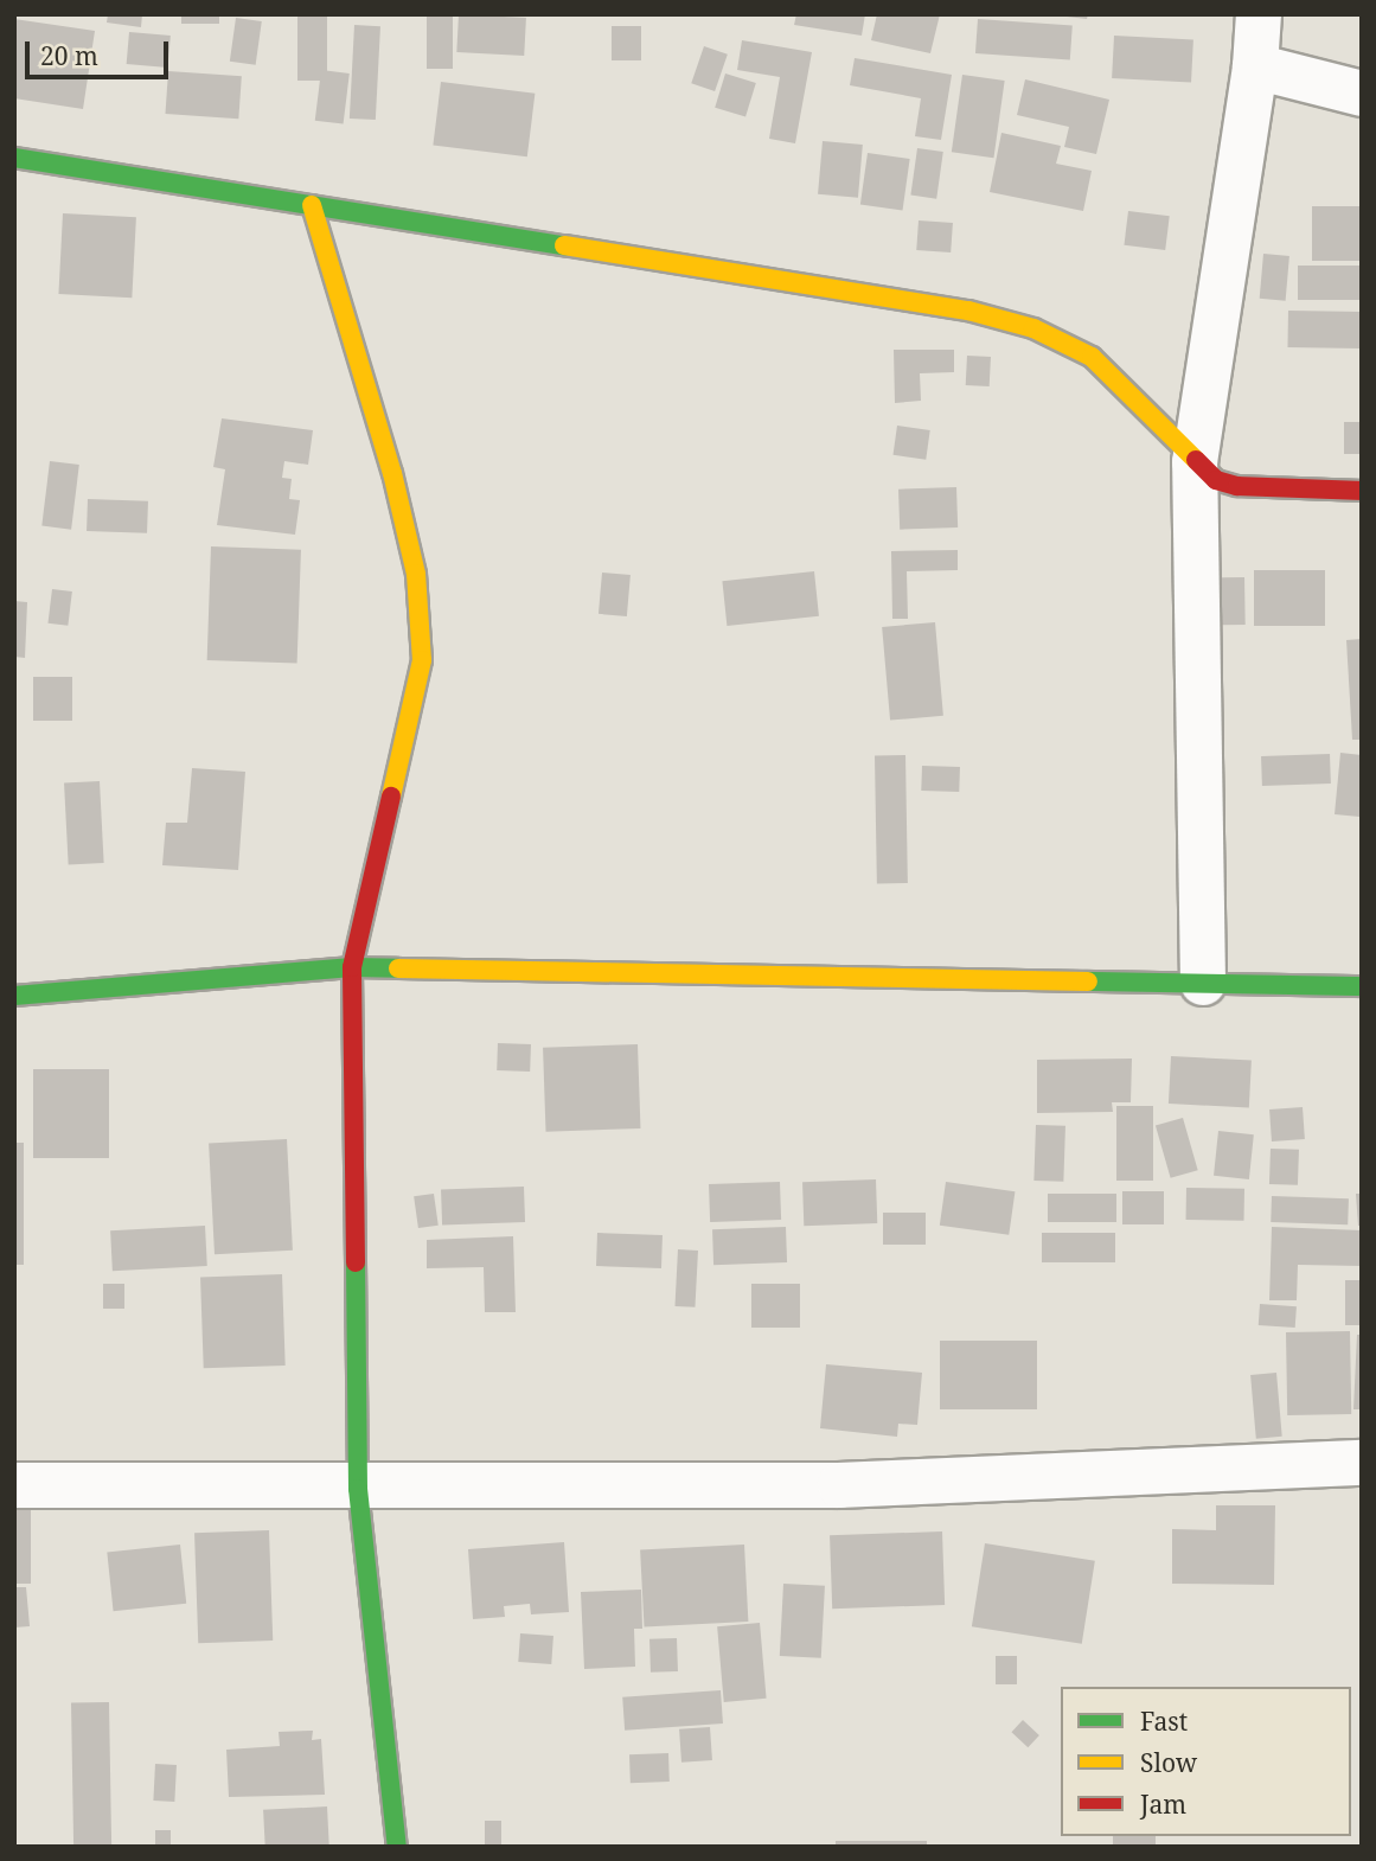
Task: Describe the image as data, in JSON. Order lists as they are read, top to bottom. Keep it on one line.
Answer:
{"legend":["Fast","Slow","Jam"],"scale_bar":"20 m"}
